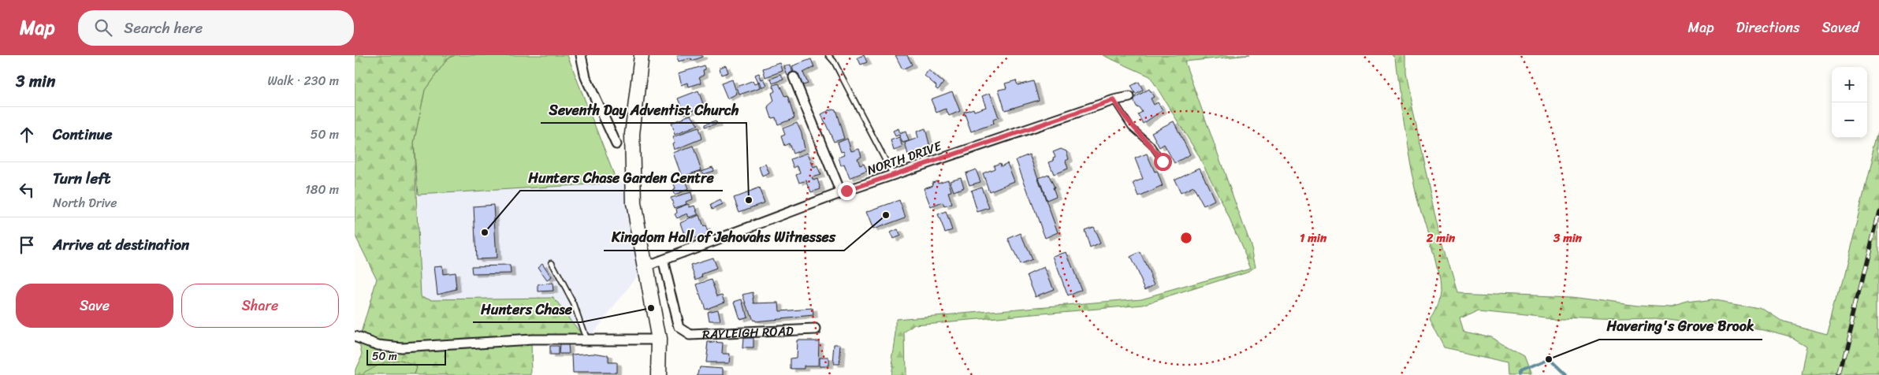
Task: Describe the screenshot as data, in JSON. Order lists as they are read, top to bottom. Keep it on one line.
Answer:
{"streets":{"street":["NORTH DRIVE","RAYLEIGH ROAD"]},"crossings":[["NORTH DRIVE","RAYLEIGH ROAD"]],"places":["Seventh Day Adventist Church","Kingdom Hall of Jehovahs Witnesses","Hunters Chase Garden Centre","Hunters Chase","Havering's Grove Brook"],"scale_bar":"50 m","page":{"header":"Map","search":"Search here","nav":["Map","Directions","Saved"],"heading":["3 min","Walk · 230 m"],"map_buttons":["+","−"],"list":[["Continue","50 m"],["Turn left","North Drive","180 m"],"Arrive at destination"],"buttons":["Save","Share"],"scale":"50 m"},"rings":["1 min","2 min","3 min"]}
